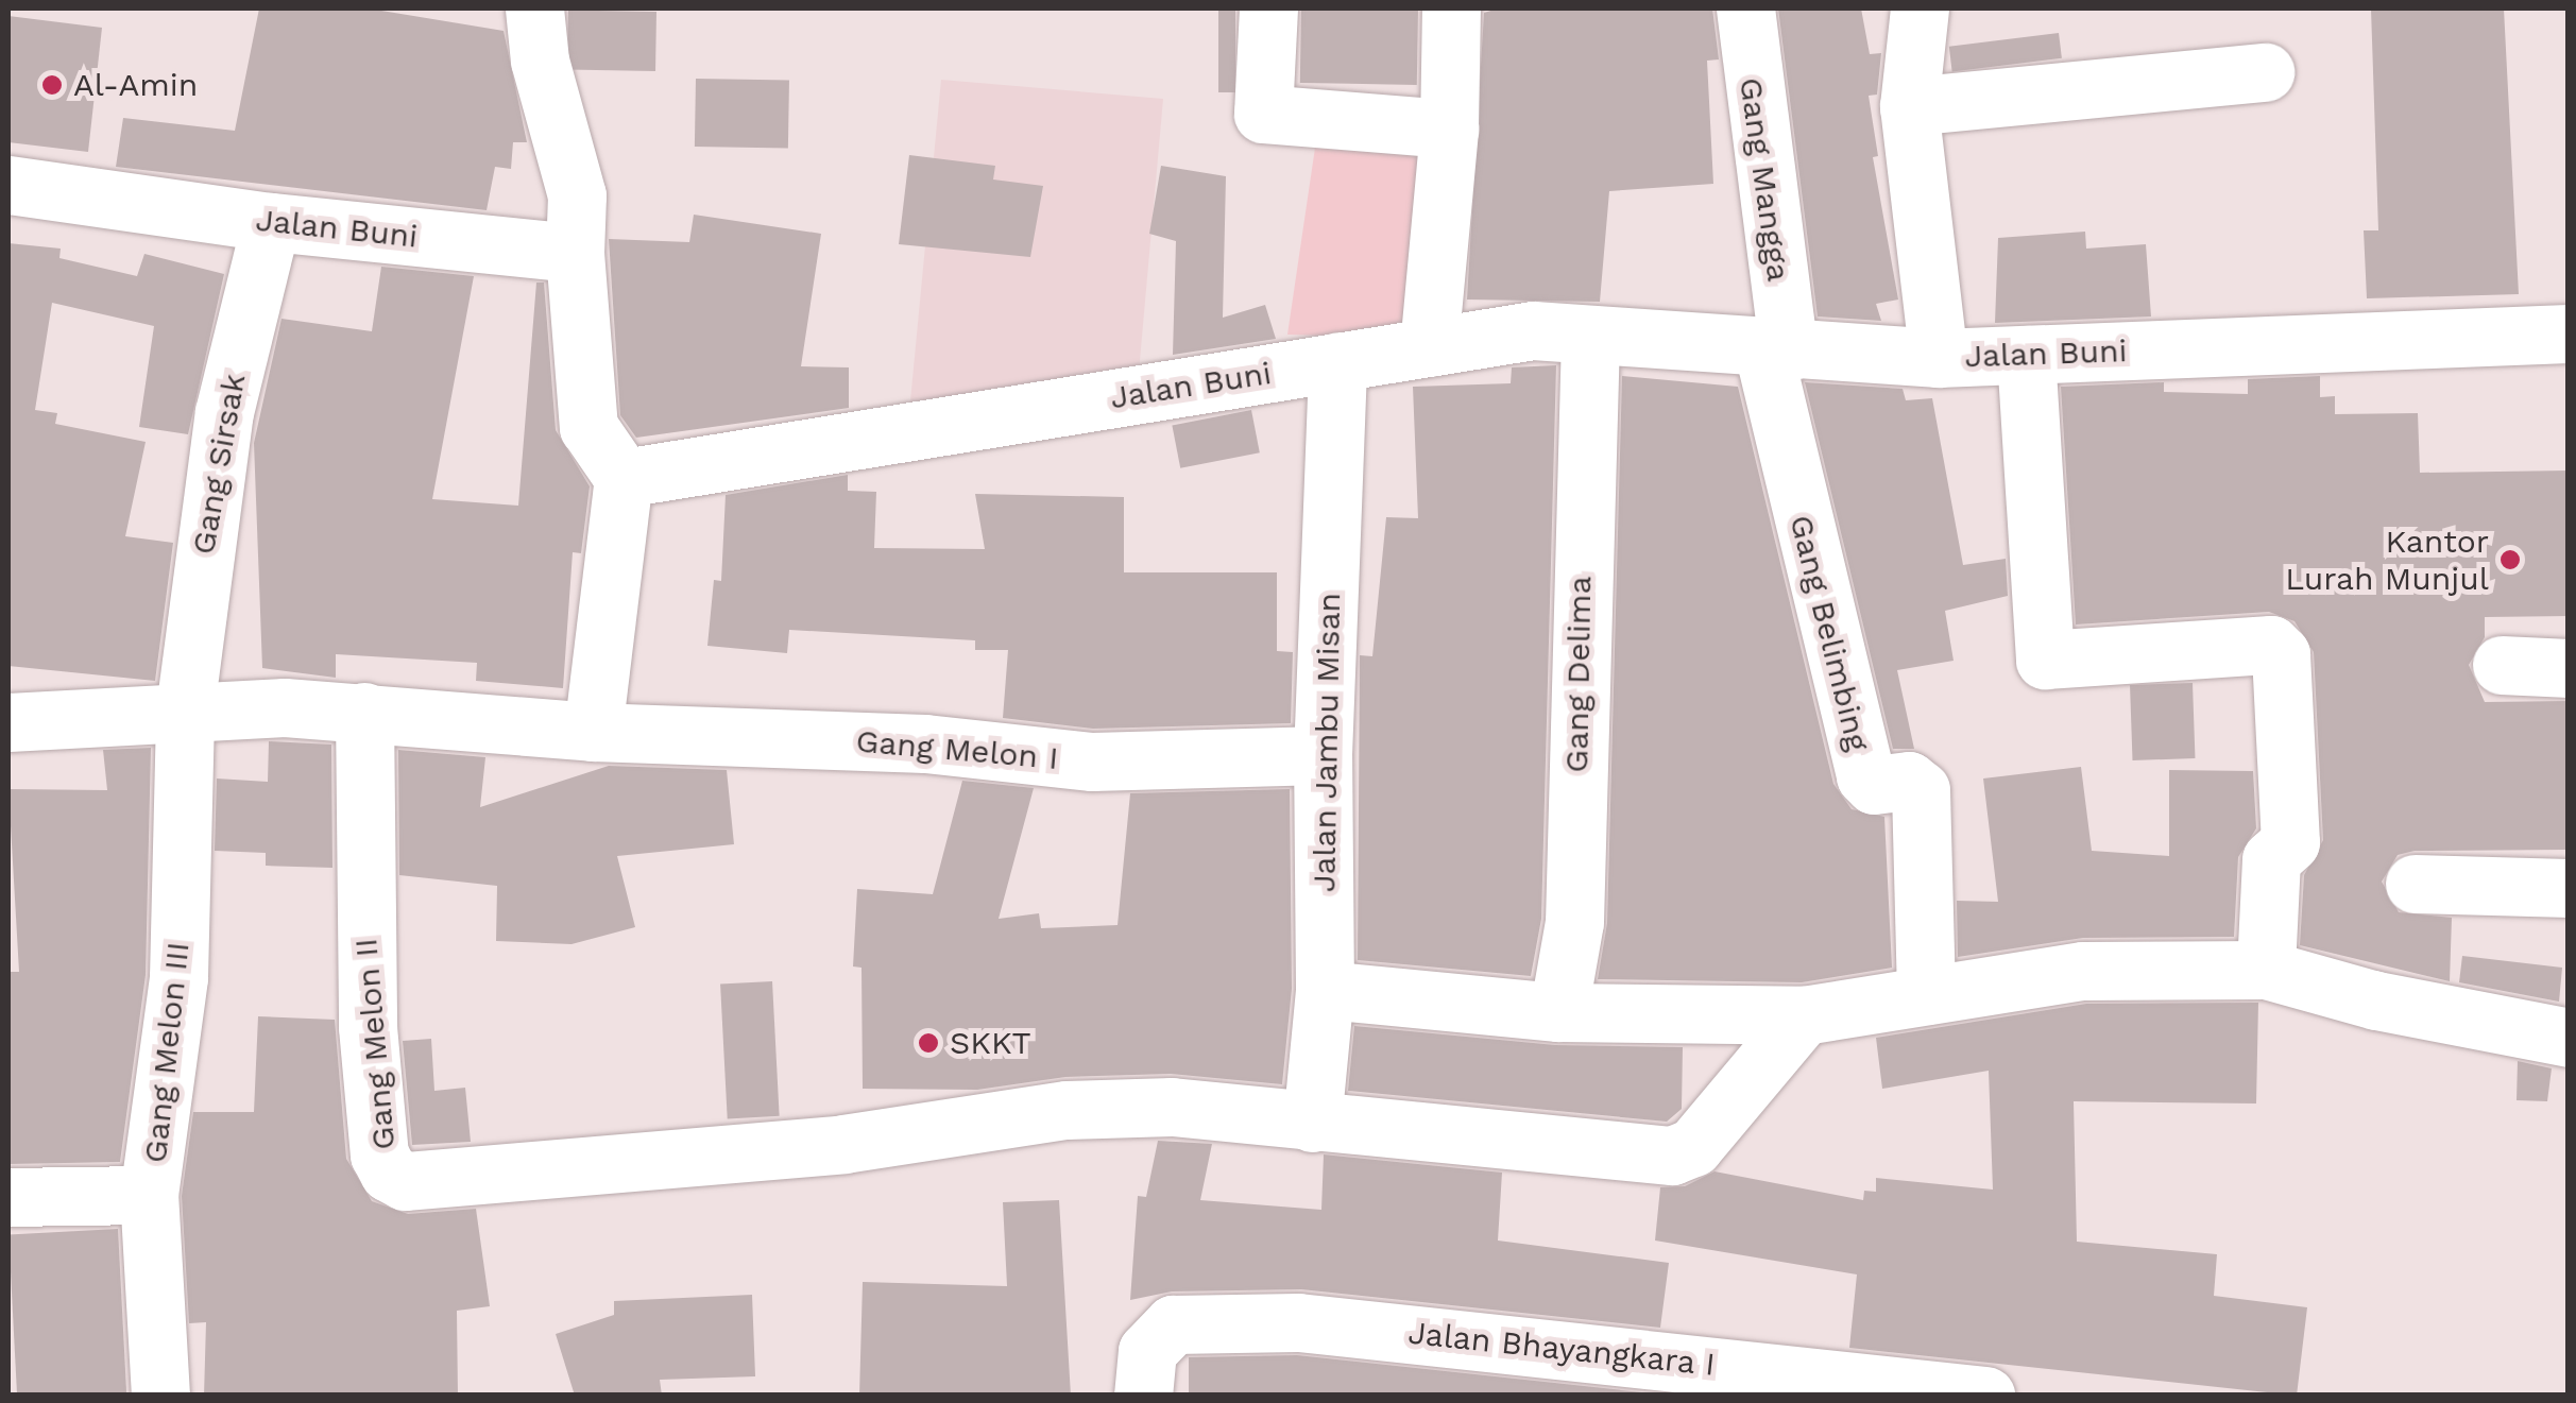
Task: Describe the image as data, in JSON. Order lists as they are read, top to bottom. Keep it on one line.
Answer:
{"streets":{"street":["Gang Mangga","Jalan Buni","Gang Sirsak","Gang Belimbing","Gang Delima","Jalan Jambu Misan","Gang Melon I","Gang Melon II","Gang Melon III","Jalan Bhayangkara I"]},"crossings":[["Gang Mangga","Jalan Buni"],["Gang Mangga","Gang Belimbing"],["Jalan Buni","Gang Sirsak"],["Jalan Buni","Gang Belimbing"],["Jalan Buni","Gang Delima"],["Jalan Buni","Jalan Jambu Misan"],["Gang Sirsak","Gang Melon III"],["Jalan Jambu Misan","Gang Melon I"],["Jalan Jambu Misan","Gang Melon II"]],"places":["Al-Amin","Kantor Lurah Munjul","SKKT"]}
